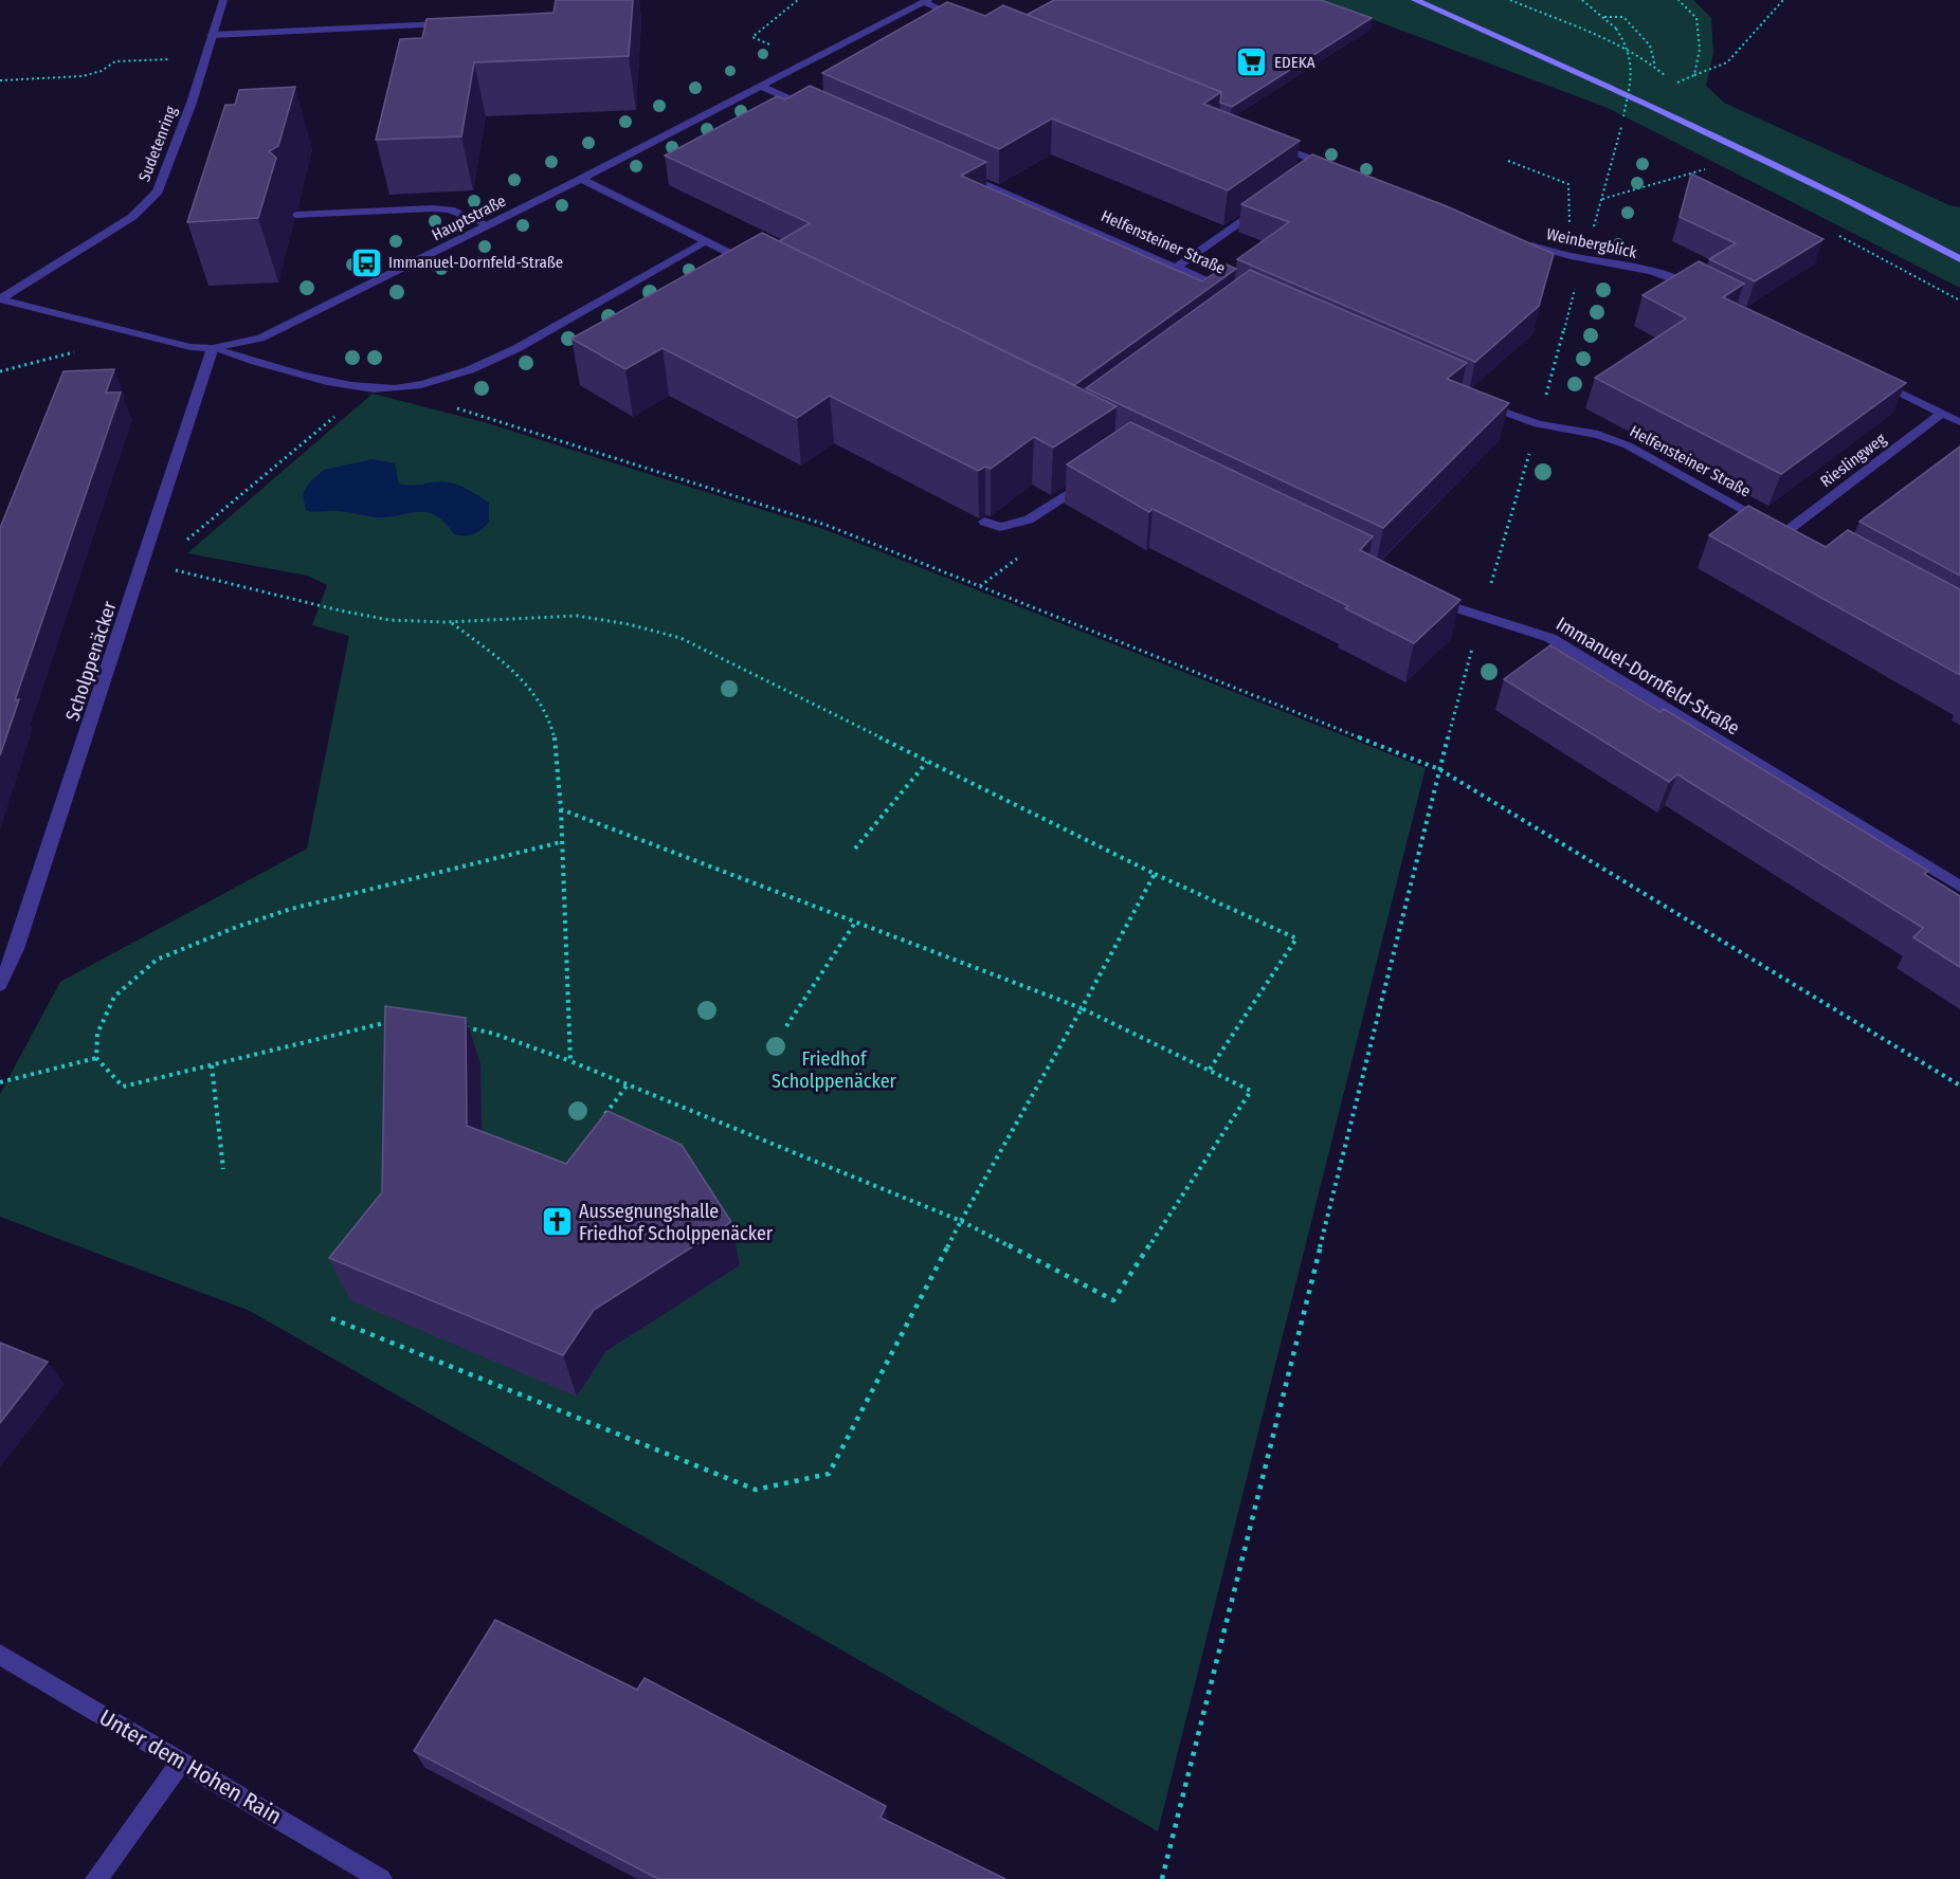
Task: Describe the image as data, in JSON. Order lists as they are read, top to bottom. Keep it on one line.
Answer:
{"streets":{"street":["Sudetenring","Hauptstraße","Helfensteiner Straße","Weinbergblick","Rieslingweg","Scholppenäcker","Immanuel-Dornfeld-Straße","Unter dem Hohen Rain"]},"crossings":[["Sudetenring","Hauptstraße"],["Hauptstraße","Scholppenäcker"],["Helfensteiner Straße","Rieslingweg"]],"parks":["Friedhof Scholppenäcker"],"places":{"supermarket":["EDEKA"],"bus stop":["Immanuel-Dornfeld-Straße"],"church":["Aussegnungshalle Friedhof Scholppenäcker"]}}
